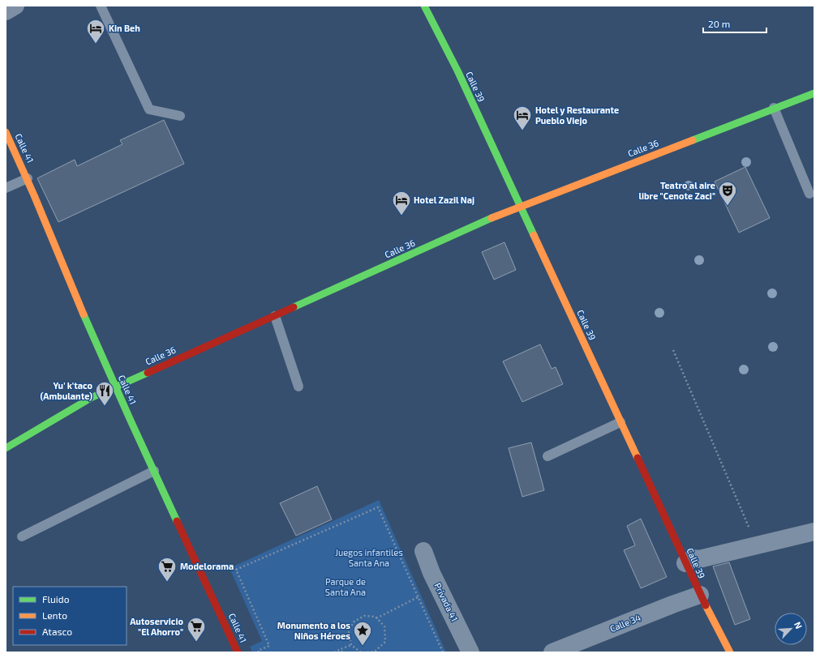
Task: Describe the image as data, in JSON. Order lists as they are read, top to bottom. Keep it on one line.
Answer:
{"streets":{"main road":["Calle 39","Calle 41","Calle 36"],"street":["Privada 41","Calle 34"]},"crossings":[["Calle 39","Calle 36"],["Calle 39","Calle 34"],["Calle 41","Calle 36"]],"parks":["Juegos infantiles Santa Ana","Parque de Santa Ana"],"places":{"hotel":["Kin Beh","Hotel y Restaurante Pueblo Viejo","Hotel Zazil Naj"],"theatre":["Teatro al aire libre \"Cenote Zaci\""],"restaurant":["Yu' k'taco (Ambulante)"],"supermarket":["Modelorama","Autoservicio \"El Ahorro\""],"place":["Monumento a los Niños Héroes"]},"legend":["Fluido","Lento","Atasco"],"scale_bar":"20 m","north":"top right"}
